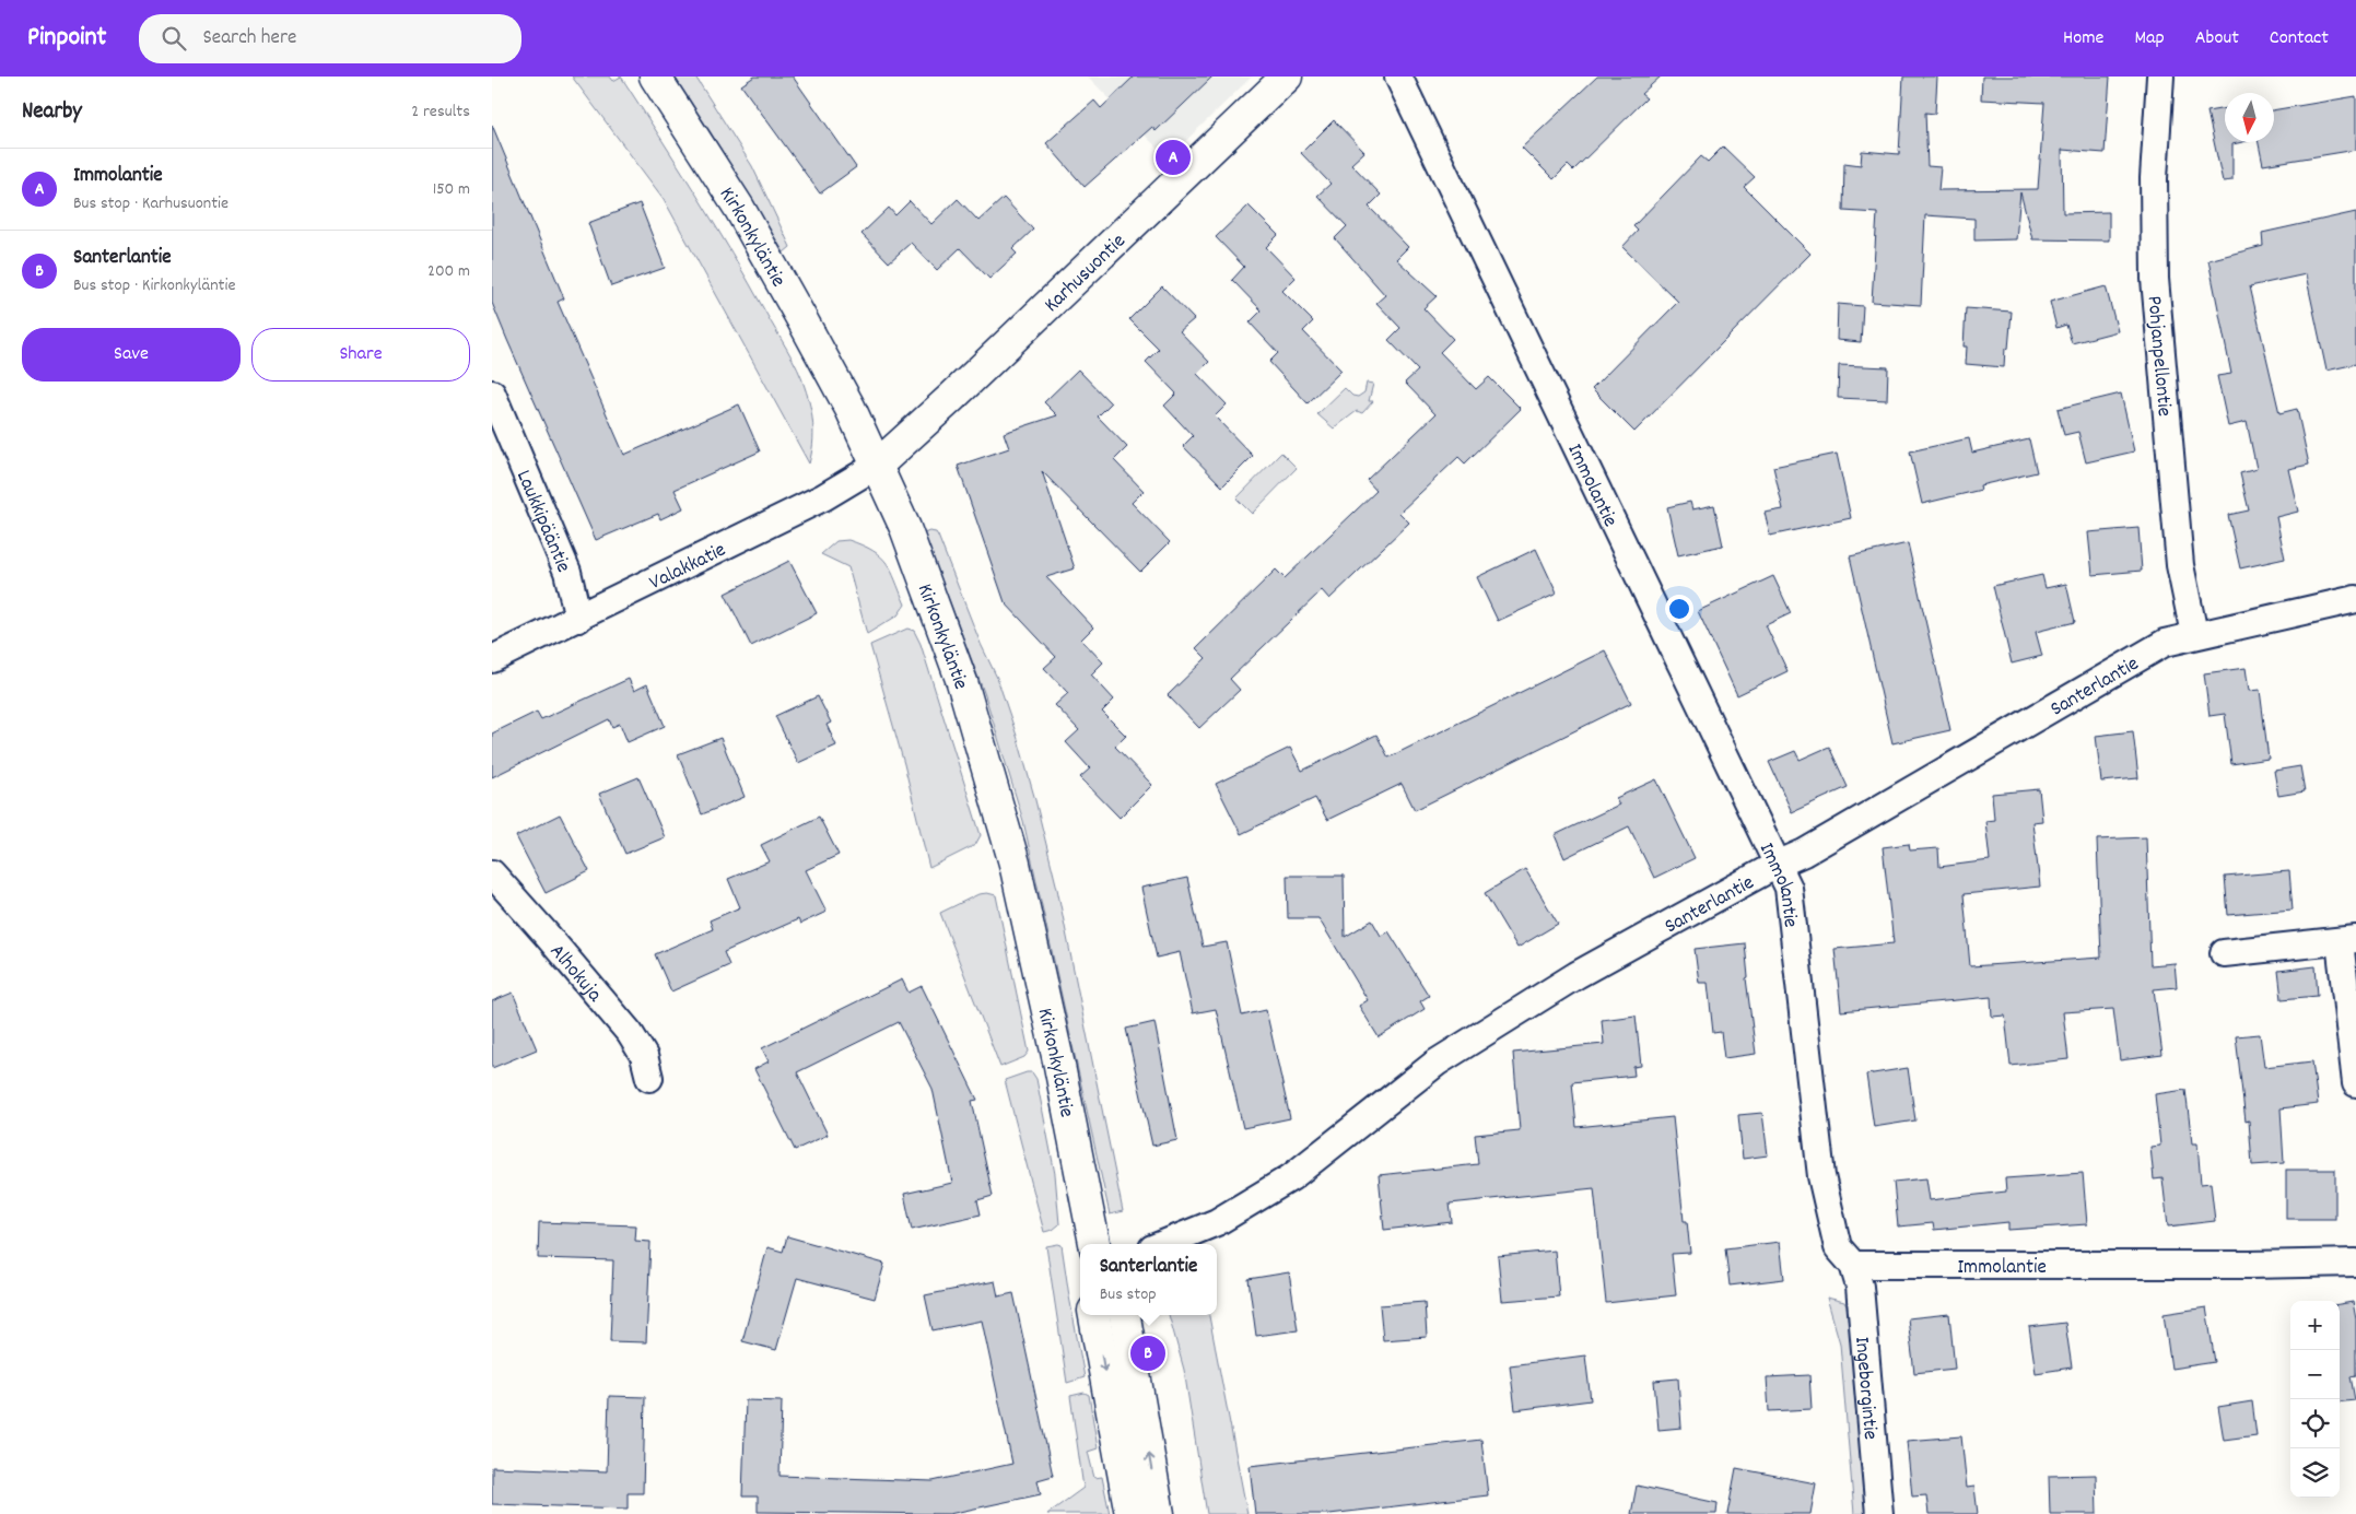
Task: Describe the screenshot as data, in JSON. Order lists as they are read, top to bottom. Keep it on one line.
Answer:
{"streets":{"street":["Kirkonkyläntie","Karhusuontie","Pohjanpellontie","Immolantie","Laukkipääntie","Valakkatie","Santerlantie","Alhokuja","Ingeborgintie"]},"crossings":[["Kirkonkyläntie","Karhusuontie"],["Kirkonkyläntie","Valakkatie"],["Karhusuontie","Valakkatie"],["Pohjanpellontie","Santerlantie"],["Immolantie","Santerlantie"],["Immolantie","Ingeborgintie"],["Laukkipääntie","Valakkatie"]],"north":"bottom","page":{"header":"Pinpoint","search":"Search here","nav":["Home","Map","About","Contact"],"heading":["Nearby","2 results"],"pins":["A","B"],"list":[{"mark":"A","name":"Immolantie","note":"Bus stop · Karhusuontie","value":"150 m"},{"mark":"B","name":"Santerlantie","note":"Bus stop · Kirkonkyläntie","value":"200 m"}],"buttons":["Save","Share"],"popup":["Santerlantie","Bus stop"],"map_buttons":["+","−"]}}
